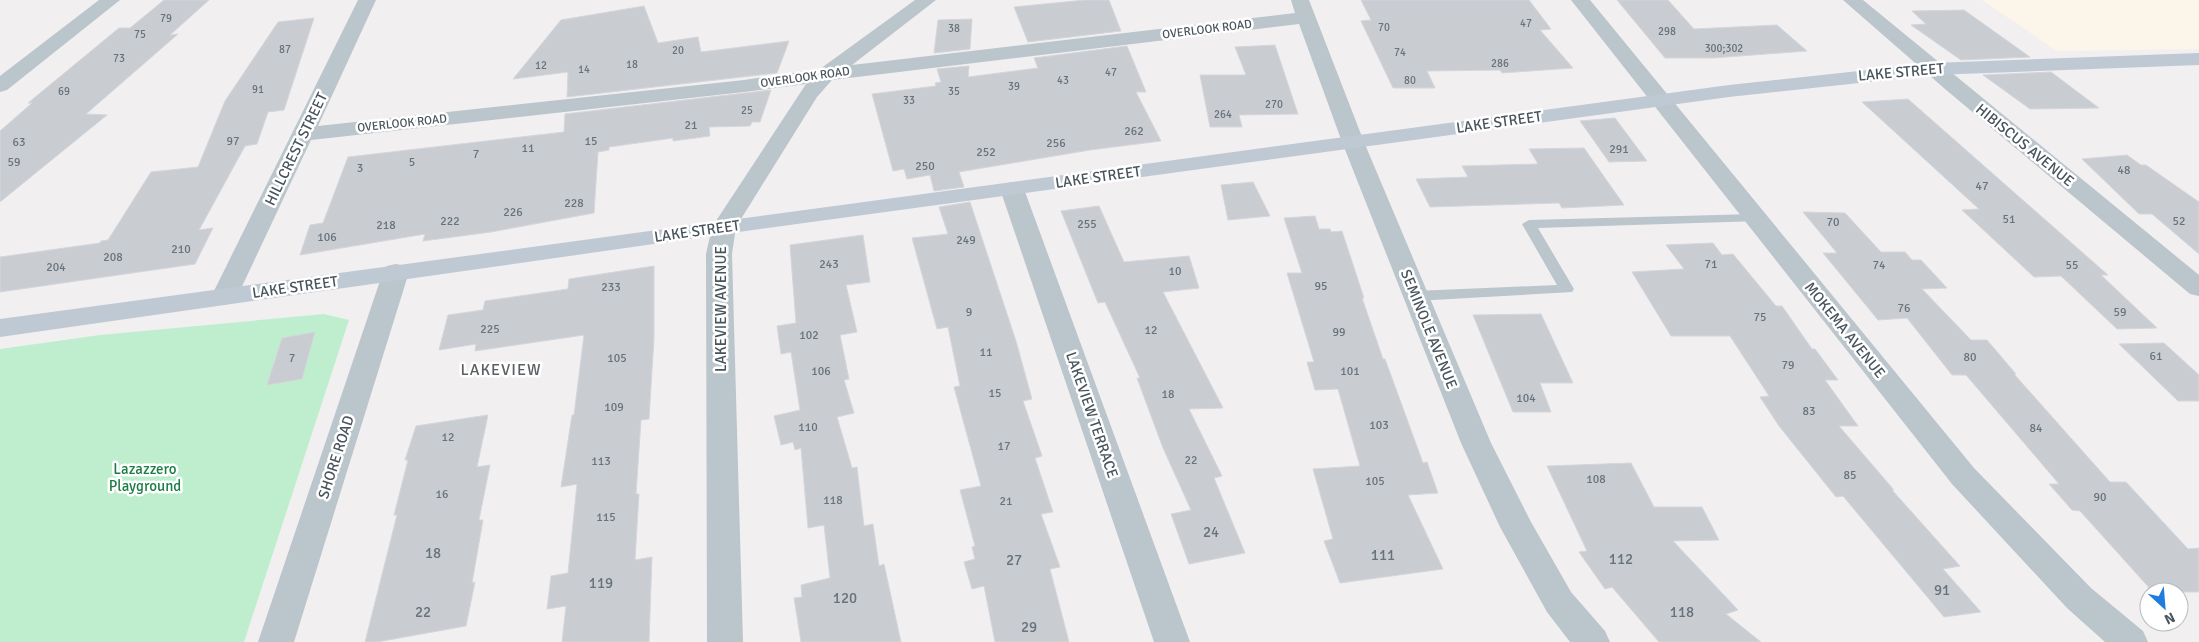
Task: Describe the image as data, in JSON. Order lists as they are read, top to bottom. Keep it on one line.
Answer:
{"streets":{"street":["OVERLOOK ROAD","LAKE STREET","HIBISCUS AVENUE","HILLCREST STREET","LAKEVIEW AVENUE","SEMINOLE AVENUE","MOKEMA AVENUE","LAKEVIEW TERRACE","SHORE ROAD"]},"crossings":[["OVERLOOK ROAD","HILLCREST STREET"],["OVERLOOK ROAD","LAKEVIEW AVENUE"],["OVERLOOK ROAD","SEMINOLE AVENUE"],["LAKE STREET","HIBISCUS AVENUE"],["LAKE STREET","HILLCREST STREET"],["LAKE STREET","LAKEVIEW AVENUE"],["LAKE STREET","SEMINOLE AVENUE"],["LAKE STREET","MOKEMA AVENUE"],["LAKE STREET","LAKEVIEW TERRACE"],["LAKE STREET","SHORE ROAD"]],"districts":["LAKEVIEW"],"parks":["Lazazzero Playground"],"house_numbers":["79","47","70","38","298","75","300;302","87","20","74","73","286","18","12","14","47","43","80","39","91","69","35","33","270","25","264","21","262","97","15","63","256","11","291","252","7","59","5","250","3","48","47","228","226","51","222","52","70","255","218","106","249","210","208","243","71","74","55","204","10","95","233","76","9","59","75","225","12","99","102","11","61","80","7","105","79","106","101","15","18","104","109","83","103","110","84","12","17","22","113","85","108","105","16","90","118","21","115","24","18","111","112","27","119","91","120","22","118","29"],"north":"bottom right"}
